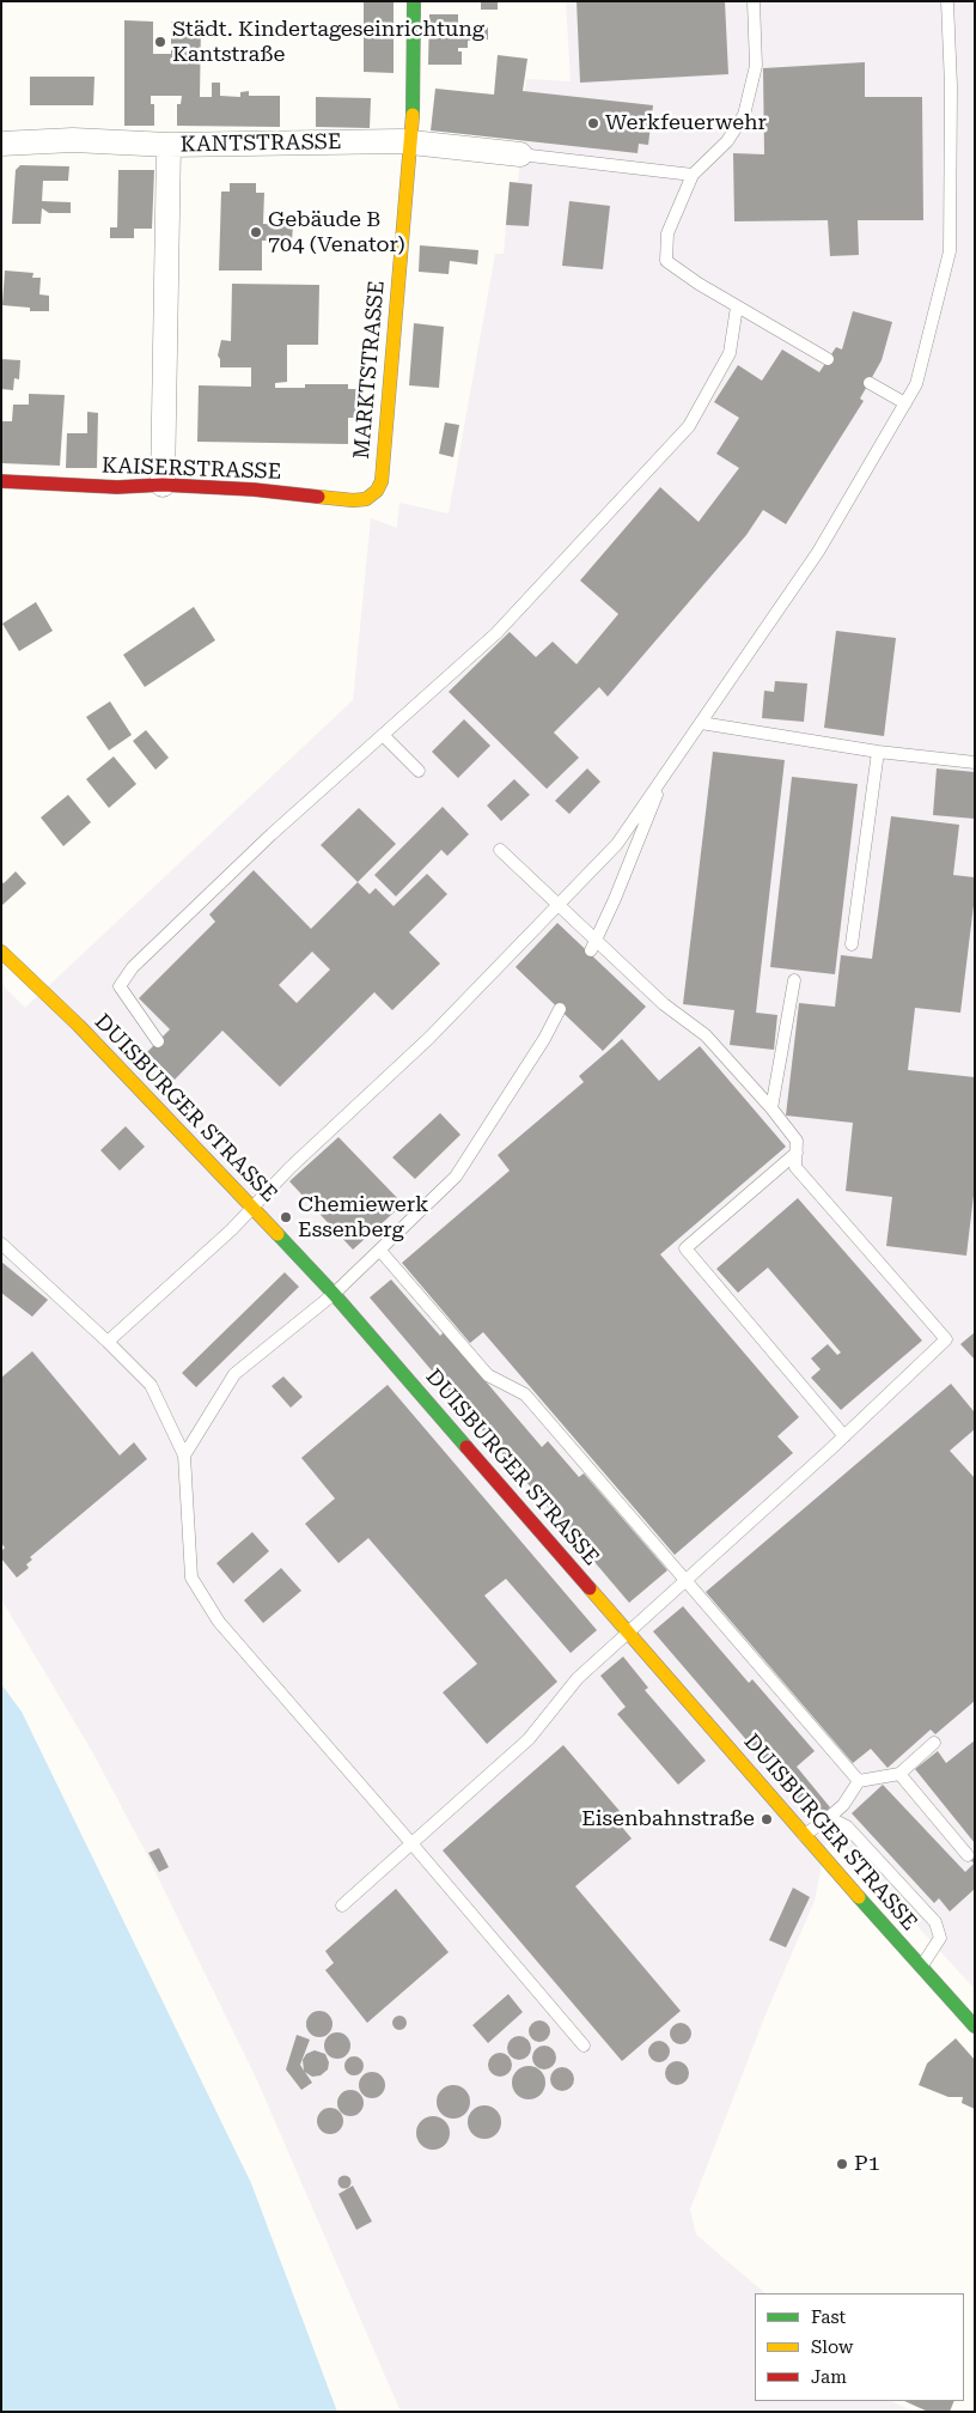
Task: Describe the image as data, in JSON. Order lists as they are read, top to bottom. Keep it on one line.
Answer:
{"streets":{"main road":["MARKTSTRASSE","KAISERSTRASSE","DUISBURGER STRASSE"],"street":["KANTSTRASSE"]},"crossings":[["KANTSTRASSE","MARKTSTRASSE"],["MARKTSTRASSE","KAISERSTRASSE"]],"places":["Städt. Kindertageseinrichtung Kantstraße","Werkfeuerwehr","Gebäude B 704 (Venator)","Chemiewerk Essenberg","Eisenbahnstraße","P1"],"legend":["Fast","Slow","Jam"]}
